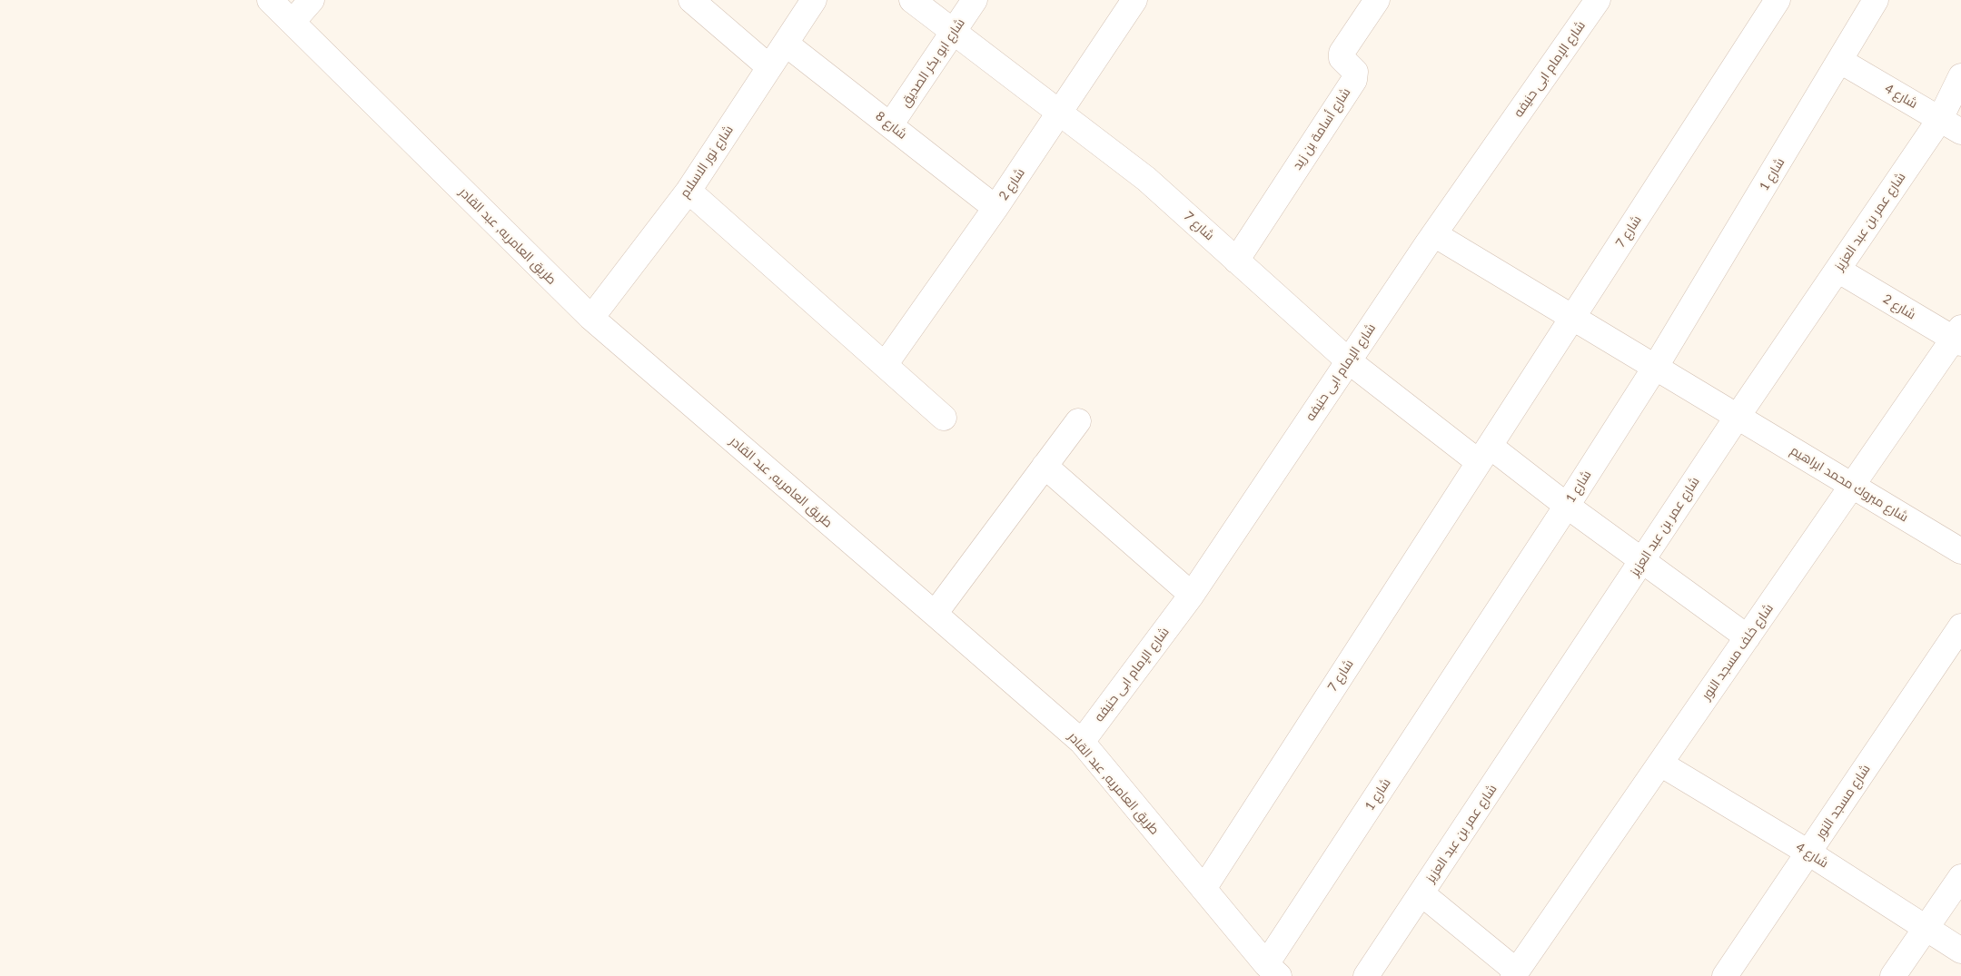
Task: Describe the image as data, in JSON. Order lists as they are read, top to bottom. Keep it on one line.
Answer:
{"streets":{"street":["شارع ابو بكر الصديق","شارع الإمام ابى حنيفه","شارع 4","شارع 8","شارع أسامة بن زيد","شارع نور الاسلام","شارع 1","شارع 2","شارع عمر بن عبد العزيز","شارع 7","طريق العامريه, عبد القادر","شارع مبروك محمد ابراهيم","شارع خلف مسجد النور","شارع مسجد النور"]},"crossings":[["شارع ابو بكر الصديق","شارع 8"],["شارع ابو بكر الصديق","شارع 7"],["شارع الإمام ابى حنيفه","شارع 7"],["شارع الإمام ابى حنيفه","طريق العامريه, عبد القادر"],["شارع الإمام ابى حنيفه","شارع مبروك محمد ابراهيم"],["شارع 4","شارع 1"],["شارع 4","شارع عمر بن عبد العزيز"],["شارع 4","شارع خلف مسجد النور"],["شارع 4","شارع مسجد النور"],["شارع 8","شارع نور الاسلام"],["شارع 8","شارع 2"],["شارع أسامة بن زيد","شارع 7"],["شارع نور الاسلام","طريق العامريه, عبد القادر"],["شارع 1","طريق العامريه, عبد القادر"],["شارع 1","شارع مبروك محمد ابراهيم"],["شارع 2","شارع عمر بن عبد العزيز"],["شارع 2","شارع 7"],["شارع 2","شارع خلف مسجد النور"],["شارع عمر بن عبد العزيز","شارع مبروك محمد ابراهيم"],["شارع 7","طريق العامريه, عبد القادر"],["شارع 7","شارع مبروك محمد ابراهيم"],["شارع مبروك محمد ابراهيم","شارع خلف مسجد النور"]]}
